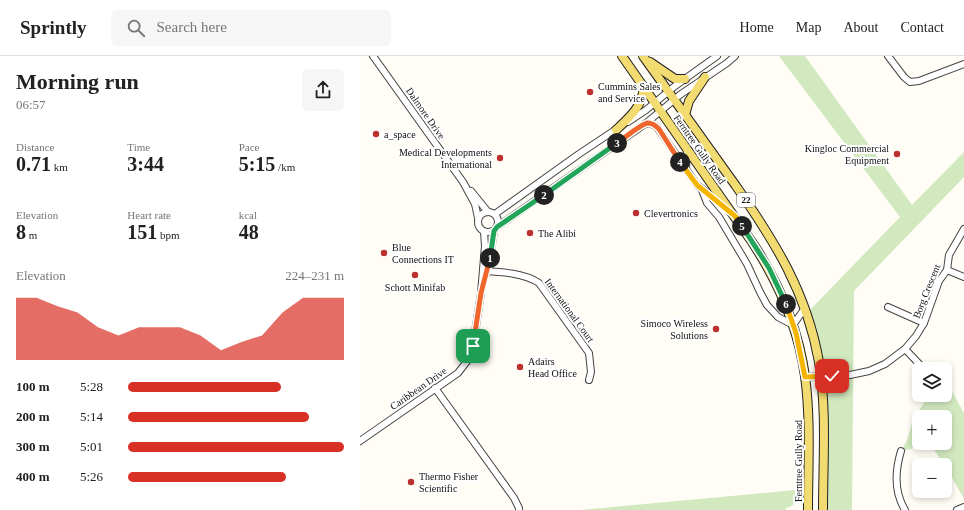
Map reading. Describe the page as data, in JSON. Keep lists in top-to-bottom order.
{
  "streets": {
    "main road": ["Ferntree Gully Road", "22"],
    "street": [
      "Dalmore Drive",
      "Borg Crescent",
      "International Court",
      "Caribbean Drive"
    ]
  },
  "crossings": [
    ["Dalmore Drive", "Caribbean Drive"],
    ["Ferntree Gully Road", "Borg Crescent"],
    ["International Court", "Caribbean Drive"]
  ],
  "places": [
    "Cummins Sales and Service",
    "a_space",
    "Kingloc Commercial Equipment",
    "Medical Developments International",
    "Clevertronics",
    "The Alibi",
    "Blue Connections IT",
    "Schott Minifab",
    "Simoco Wireless Solutions",
    "Adairs Head Office",
    "Thermo Fisher Scientific"
  ],
  "page": {
    "header": "Sprintly",
    "search": "Search here",
    "nav": [
      "Home",
      "Map",
      "About",
      "Contact"
    ],
    "heading": ["Morning run", "06:57"],
    "stats": [
      ["Distance", "0.71 km"],
      ["Time", "3:44"],
      ["Pace", "5:15 /km"],
      ["Elevation", "8 m"],
      ["Heart rate", "151 bpm"],
      ["kcal", "48"]
    ],
    "pins": [
      "3",
      "4",
      "2",
      "5",
      "1",
      "6"
    ],
    "chart": ["Elevation", "224–231 m"],
    "map_buttons": ["+", "−"],
    "list": [
      {
        "name": "100 m",
        "note": "5:28"
      },
      {
        "name": "200 m",
        "note": "5:14"
      },
      {
        "name": "300 m",
        "note": "5:01"
      },
      {
        "name": "400 m",
        "note": "5:26"
      }
    ]
  }
}
